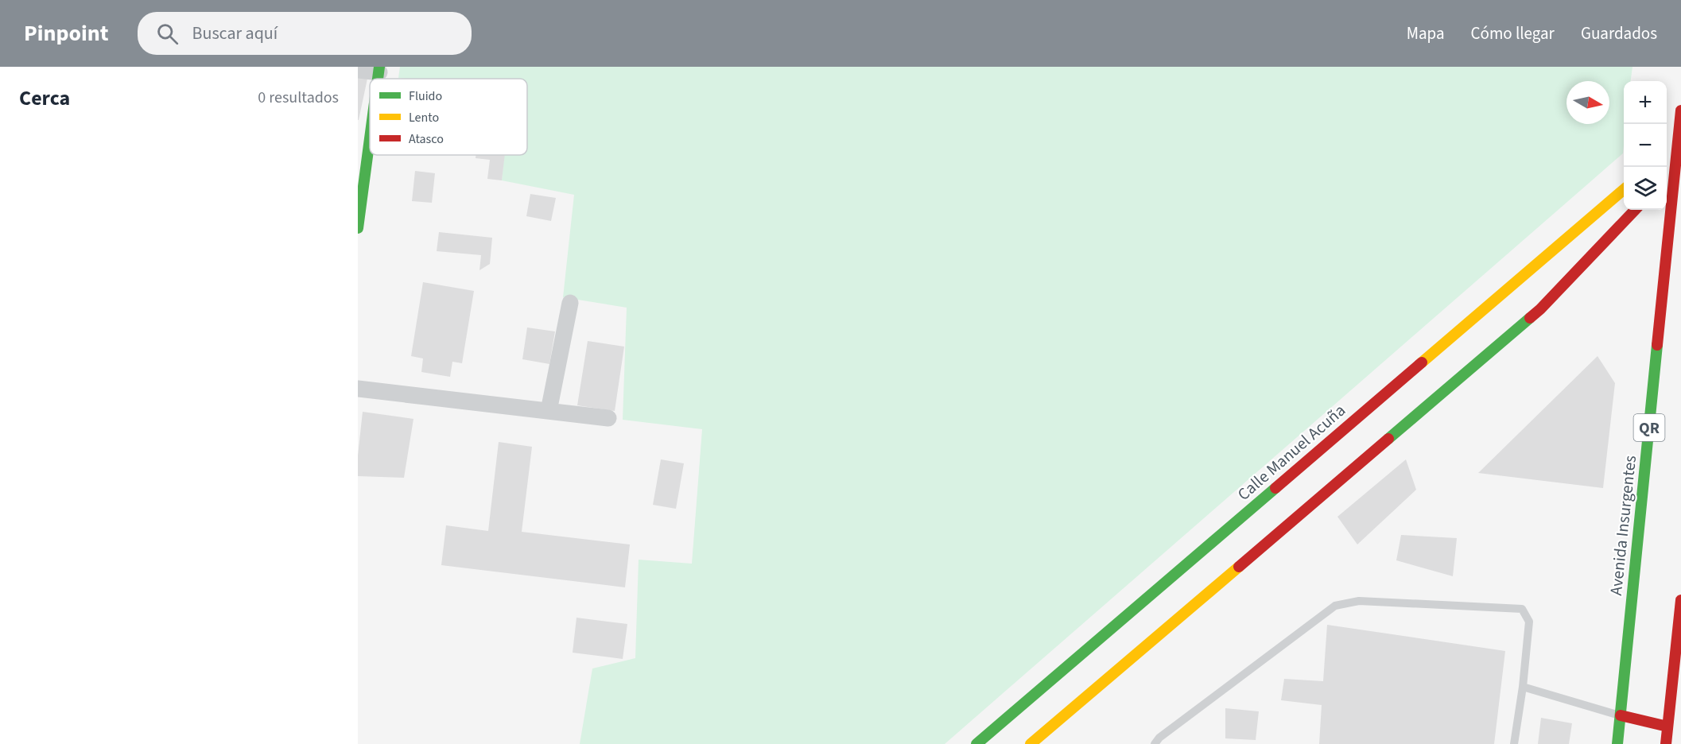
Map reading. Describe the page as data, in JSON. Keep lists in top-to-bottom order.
{
  "streets": {
    "main road": ["QR", "Calle Manuel Acuña", "Avenida Insurgentes"]
  },
  "legend": ["Fluido", "Lento", "Atasco"],
  "north": "right",
  "page": {
    "header": "Pinpoint",
    "search": "Buscar aquí",
    "nav": ["Mapa", "Cómo llegar", "Guardados"],
    "heading": ["Cerca", "0 resultados"],
    "map_buttons": ["+", "−"]
  }
}
